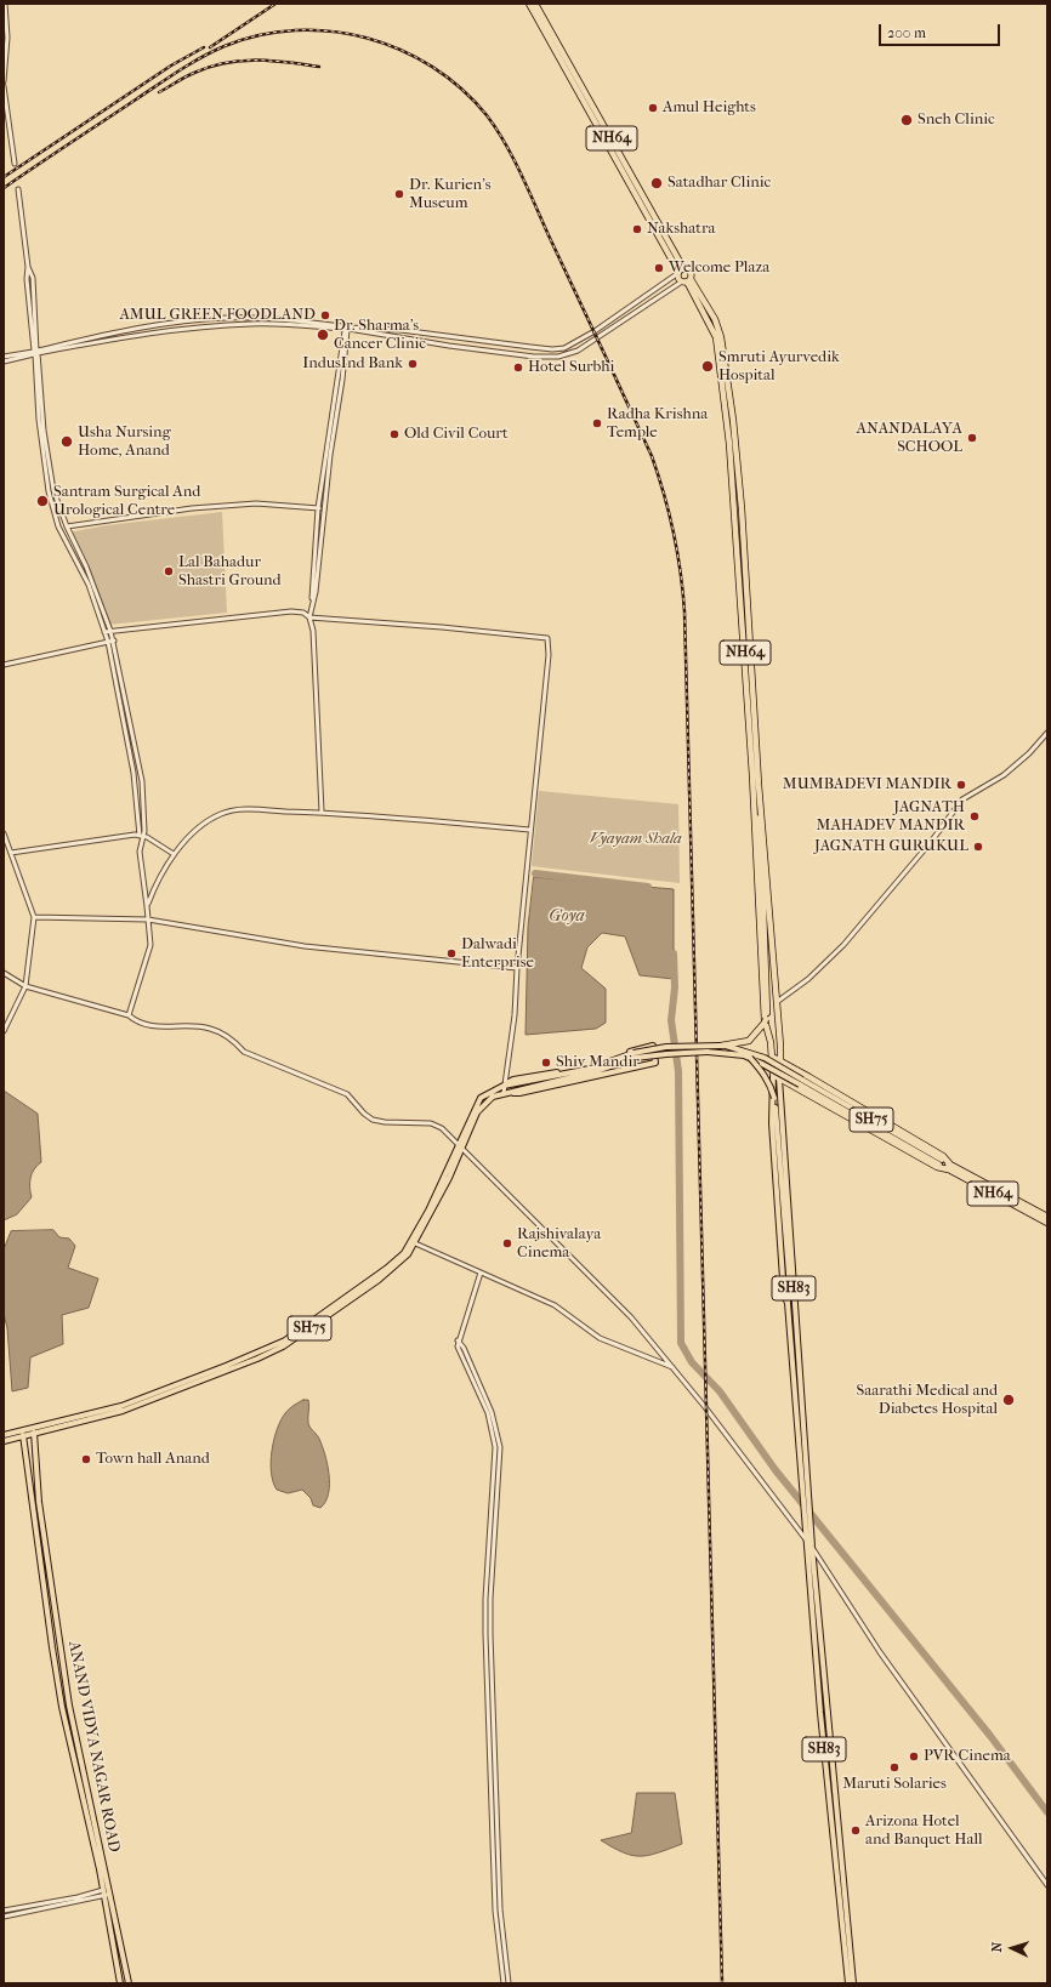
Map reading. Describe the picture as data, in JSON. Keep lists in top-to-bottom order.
{
  "streets": {
    "highway": ["NH64"],
    "main road": ["SH75", "SH83", "ANAND VIDYA NAGAR ROAD"]
  },
  "crossings": [
    ["NH64", "SH75"],
    ["NH64", "SH83"],
    ["SH75", "ANAND VIDYA NAGAR ROAD"]
  ],
  "water": ["Goya"],
  "parks": ["Vyayam Shala"],
  "places": [
    "Amul Heights",
    "Sneh Clinic",
    "Satadhar Clinic",
    "Dr. Kurien's Museum",
    "Nakshatra",
    "Welcome Plaza",
    "AMUL GREEN FOODLAND",
    "Dr. Sharma's Cancer Clinic",
    "IndusInd Bank",
    "Smruti Ayurvedik Hospital",
    "Hotel Surbhi",
    "Radha Krishna Temple",
    "Old Civil Court",
    "ANANDALAYA SCHOOL",
    "Usha Nursing Home, Anand",
    "Santram Surgical And Urological Centre",
    "Lal Bahadur Shastri Ground",
    "MUMBADEVI MANDIR",
    "JAGNATH MAHADEV MANDIR",
    "JAGNATH GURUKUL",
    "Dalwadi Enterprise",
    "Shiv Mandir",
    "Rajshivalaya Cinema",
    "Saarathi Medical and Diabetes Hospital",
    "Town hall Anand",
    "PVR Cinema",
    "Maruti Solaries",
    "Arizona Hotel and Banquet Hall"
  ],
  "scale_bar": "200 m",
  "north": "left"
}
